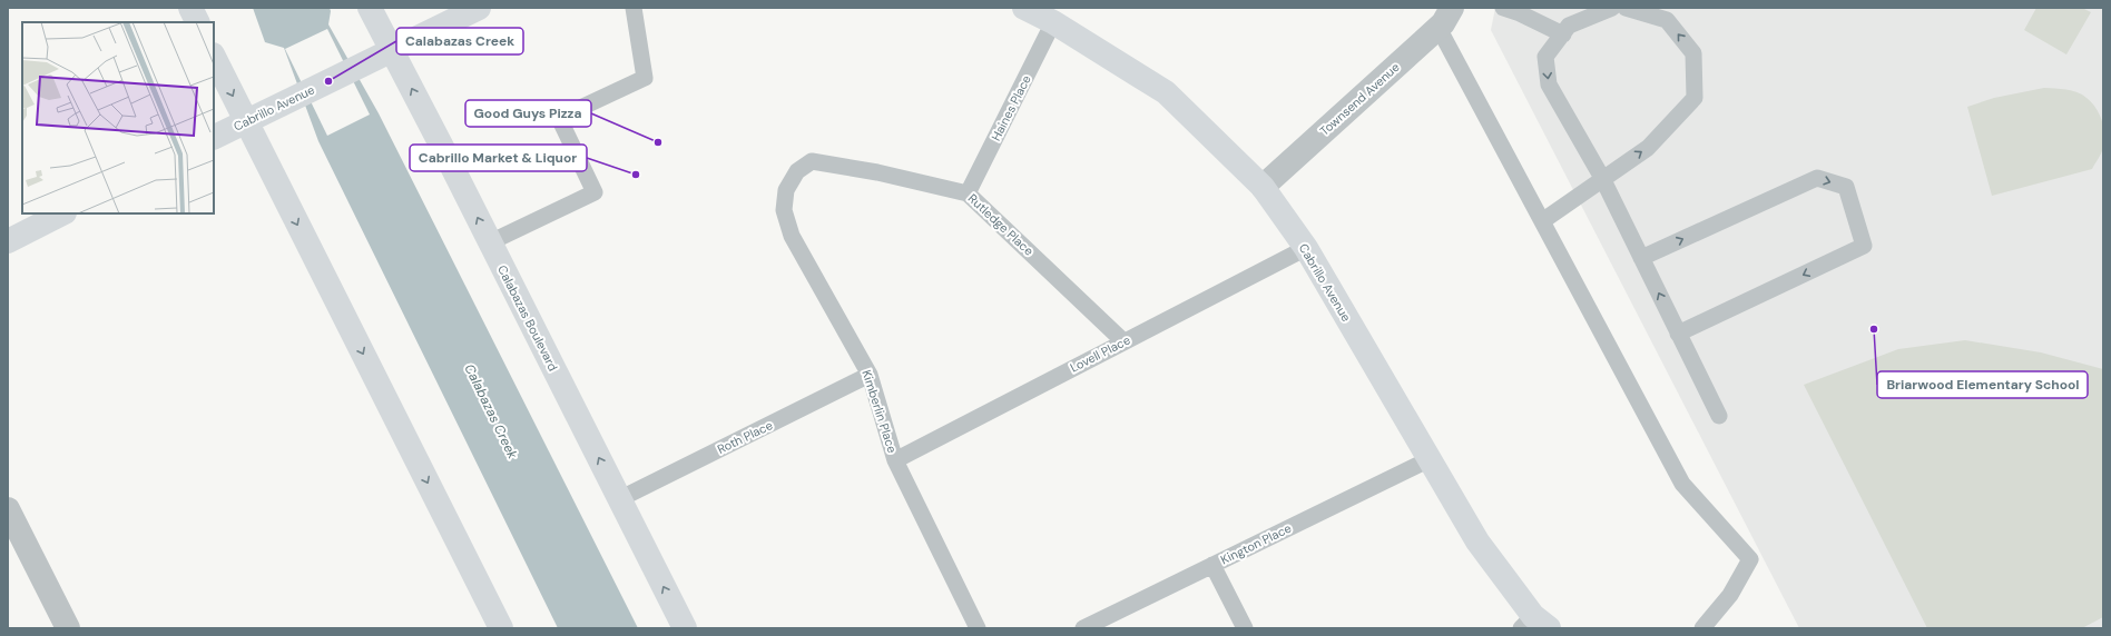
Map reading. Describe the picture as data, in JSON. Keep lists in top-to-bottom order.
{
  "streets": {
    "street": ["Townsend Avenue", "Cabrillo Avenue", "Calabazas Boulevard"],
    "lane": [
      "Haines Place",
      "Rutledge Place",
      "Lovell Place",
      "Kimberlin Place",
      "Roth Place",
      "Kington Place"
    ]
  },
  "crossings": [
    ["Townsend Avenue", "Cabrillo Avenue"],
    ["Cabrillo Avenue", "Haines Place"],
    ["Cabrillo Avenue", "Calabazas Boulevard"],
    ["Cabrillo Avenue", "Lovell Place"],
    ["Cabrillo Avenue", "Kington Place"],
    ["Haines Place", "Rutledge Place"],
    ["Rutledge Place", "Lovell Place"],
    ["Rutledge Place", "Kimberlin Place"],
    ["Calabazas Boulevard", "Roth Place"],
    ["Lovell Place", "Kimberlin Place"],
    ["Kimberlin Place", "Roth Place"]
  ],
  "water": ["Calabazas Creek"],
  "places": [
    "Calabazas Creek",
    "Good Guys Pizza",
    "Cabrillo Market & Liquor",
    "Briarwood Elementary School"
  ]
}
